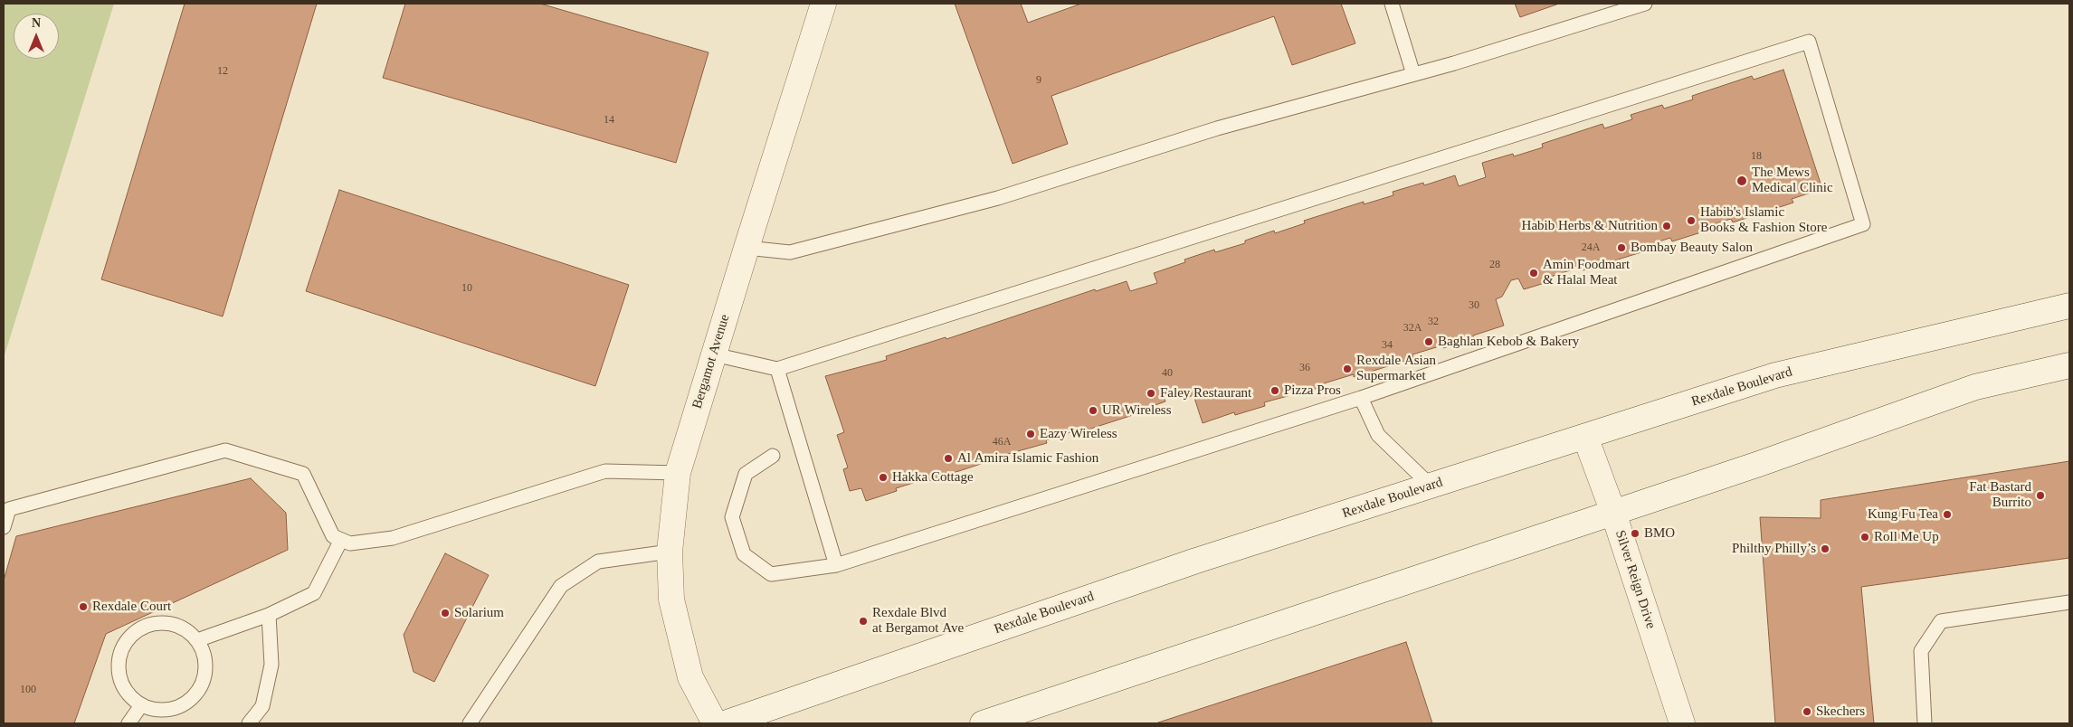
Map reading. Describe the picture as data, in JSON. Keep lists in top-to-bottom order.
{
  "streets": {
    "main road": ["Bergamot Avenue", "Rexdale Boulevard", "Silver Reign Drive"]
  },
  "crossings": [
    ["Rexdale Boulevard", "Silver Reign Drive"]
  ],
  "places": [
    "The Mews Medical Clinic",
    "Habib's Islamic Books & Fashion Store",
    "Habib Herbs & Nutrition",
    "Bombay Beauty Salon",
    "Amin Foodmart & Halal Meat",
    "Baghlan Kebob & Bakery",
    "Rexdale Asian Supermarket",
    "Pizza Pros",
    "Faley Restaurant",
    "UR Wireless",
    "Eazy Wireless",
    "Al Amira Islamic Fashion",
    "Hakka Cottage",
    "Fat Bastard Burrito",
    "Kung Fu Tea",
    "BMO",
    "Roll Me Up",
    "Philthy Philly’s",
    "Rexdale Court",
    "Solarium",
    "Rexdale Blvd at Bergamot Ave",
    "Skechers"
  ],
  "house_numbers": [
    "12",
    "9",
    "14",
    "18",
    "24A",
    "28",
    "10",
    "30",
    "32",
    "32A",
    "34",
    "36",
    "40",
    "46A",
    "100"
  ],
  "north": "top"
}
